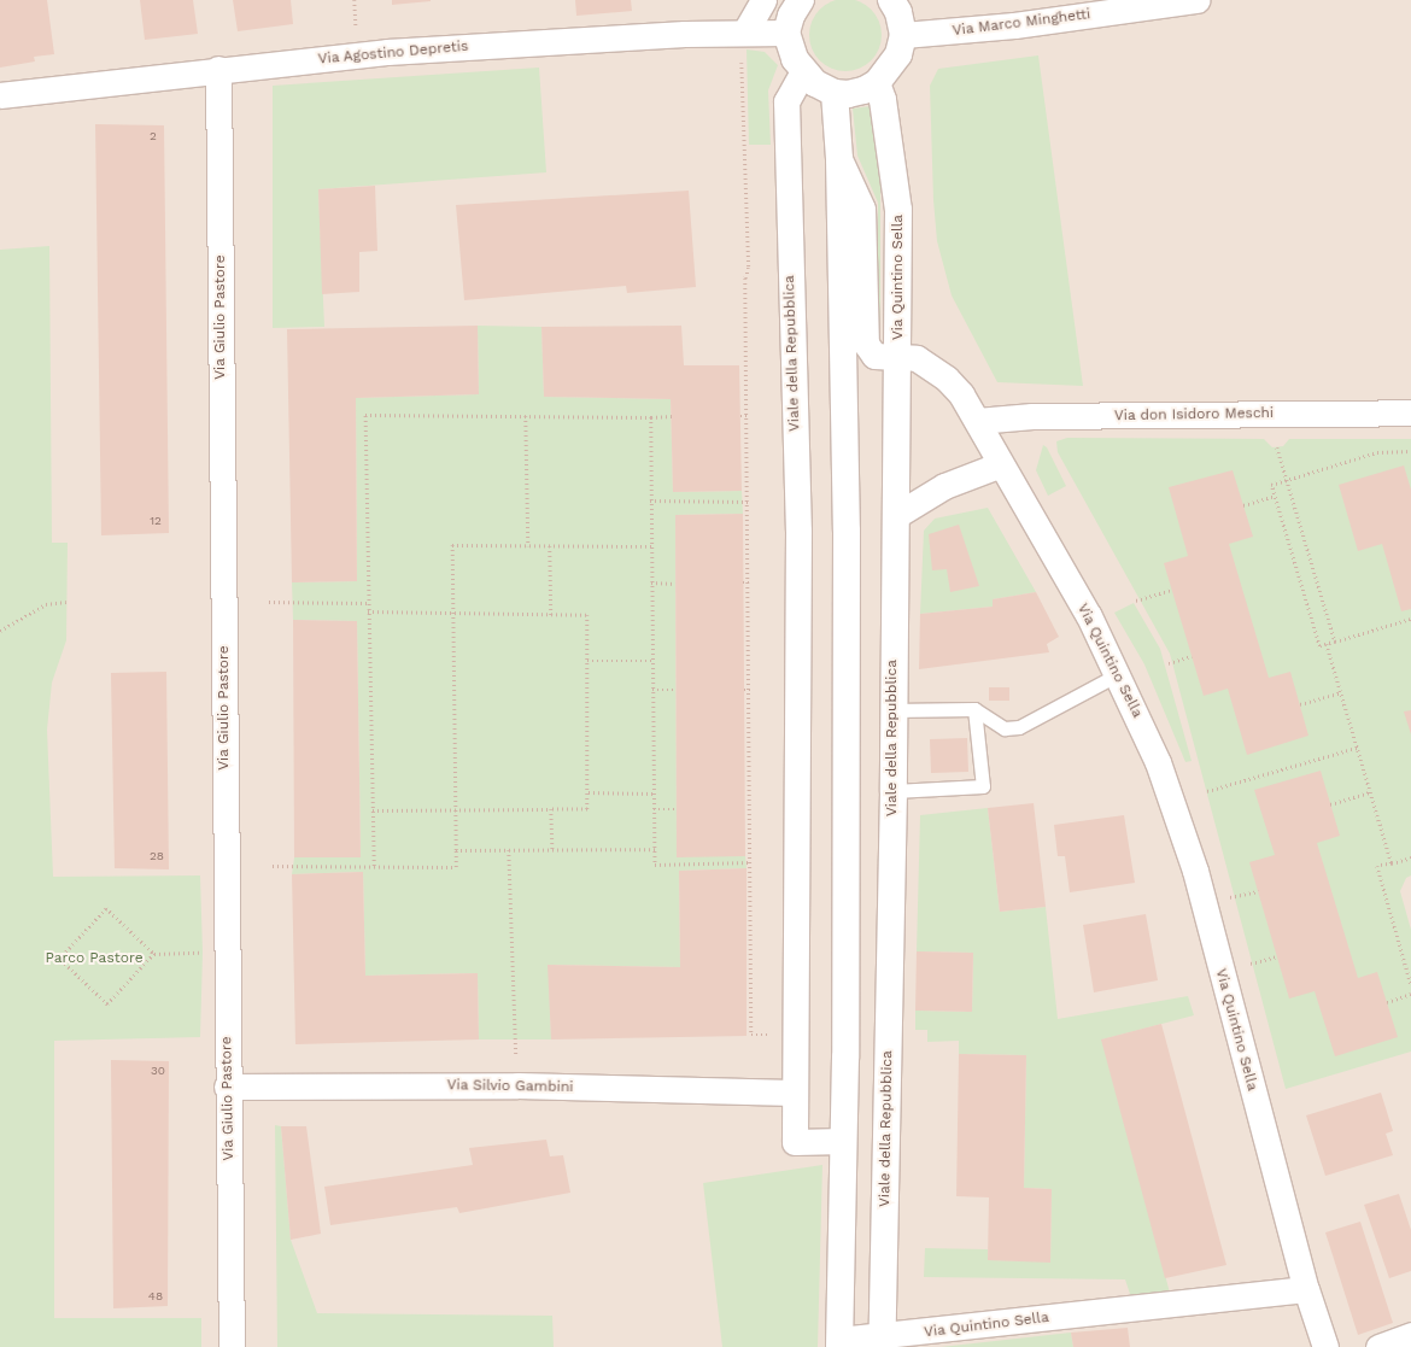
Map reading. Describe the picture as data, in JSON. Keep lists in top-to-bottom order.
{
  "streets": {
    "street": [
      "Via Marco Minghetti",
      "Via Agostino Depretis",
      "Via Quintino Sella",
      "Via Giulio Pastore",
      "Viale della Repubblica",
      "Via don Isidoro Meschi",
      "Via Silvio Gambini"
    ]
  },
  "crossings": [
    ["Via Agostino Depretis", "Via Giulio Pastore"],
    ["Via Quintino Sella", "Viale della Repubblica"],
    ["Via Quintino Sella", "Via don Isidoro Meschi"],
    ["Via Giulio Pastore", "Via Silvio Gambini"],
    ["Viale della Repubblica", "Via Silvio Gambini"]
  ],
  "parks": ["Parco Pastore"],
  "house_numbers": [
    "2",
    "12",
    "28",
    "30",
    "48"
  ]
}
